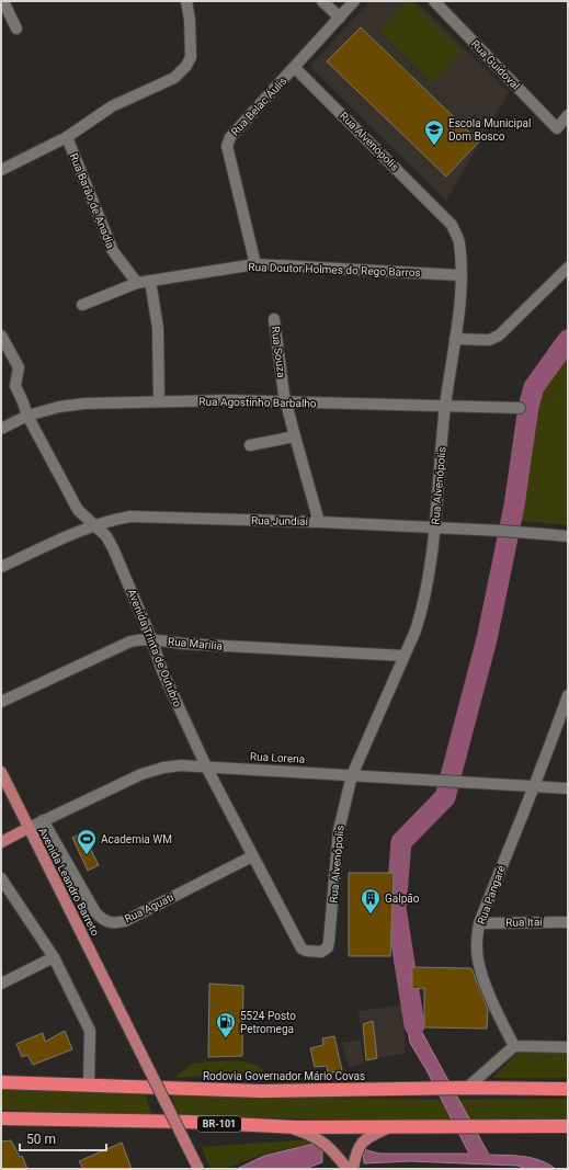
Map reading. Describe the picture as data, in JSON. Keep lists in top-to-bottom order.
{
  "streets": {
    "highway": ["Rodovia Governador Mário Covas", "BR-101"],
    "main road": ["Rua Lorena", "Avenida Leandro Barreto"],
    "street": [
      "Rua Guidoval",
      "Rua Belac Áulis",
      "Rua Alvenópolis",
      "Rua Barão de Anadia",
      "Rua Doutor Holmes do Rego Barros",
      "Rua Souza",
      "Rua Agostinho Barbalho",
      "Rua Jundiaí",
      "Rua Marília",
      "Avenida Trinta de Outubro",
      "Rua Pangaré",
      "Rua Aguati",
      "Rua Itaí"
    ]
  },
  "crossings": [
    ["Rua Belac Áulis", "Rua Alvenópolis"],
    ["Rua Belac Áulis", "Rua Doutor Holmes do Rego Barros"],
    ["Rua Alvenópolis", "Rua Doutor Holmes do Rego Barros"],
    ["Rua Alvenópolis", "Rua Agostinho Barbalho"],
    ["Rua Alvenópolis", "Rua Jundiaí"],
    ["Rua Alvenópolis", "Rua Marília"],
    ["Rua Alvenópolis", "Avenida Trinta de Outubro"],
    ["Rua Alvenópolis", "Rua Lorena"],
    ["Rua Barão de Anadia", "Rua Doutor Holmes do Rego Barros"],
    ["Rua Souza", "Rua Agostinho Barbalho"],
    ["Rua Souza", "Rua Jundiaí"],
    ["Rua Agostinho Barbalho", "Avenida Trinta de Outubro"],
    ["Rua Jundiaí", "Avenida Trinta de Outubro"],
    ["Rua Marília", "Avenida Trinta de Outubro"],
    ["Avenida Trinta de Outubro", "Rua Lorena"],
    ["Avenida Trinta de Outubro", "Rua Aguati"],
    ["Rua Lorena", "Avenida Leandro Barreto"],
    ["Rua Lorena", "Rua Pangaré"],
    ["Rua Lorena", "Rua Aguati"],
    ["Rua Pangaré", "Rua Itaí"]
  ],
  "places": {
    "school or university": ["Escola Municipal Dom Bosco"],
    "sports": ["Academia WM"],
    "building": ["Galpão"],
    "fuel station": ["5524 Posto Petromega"]
  },
  "scale_bar": "50 m"
}
